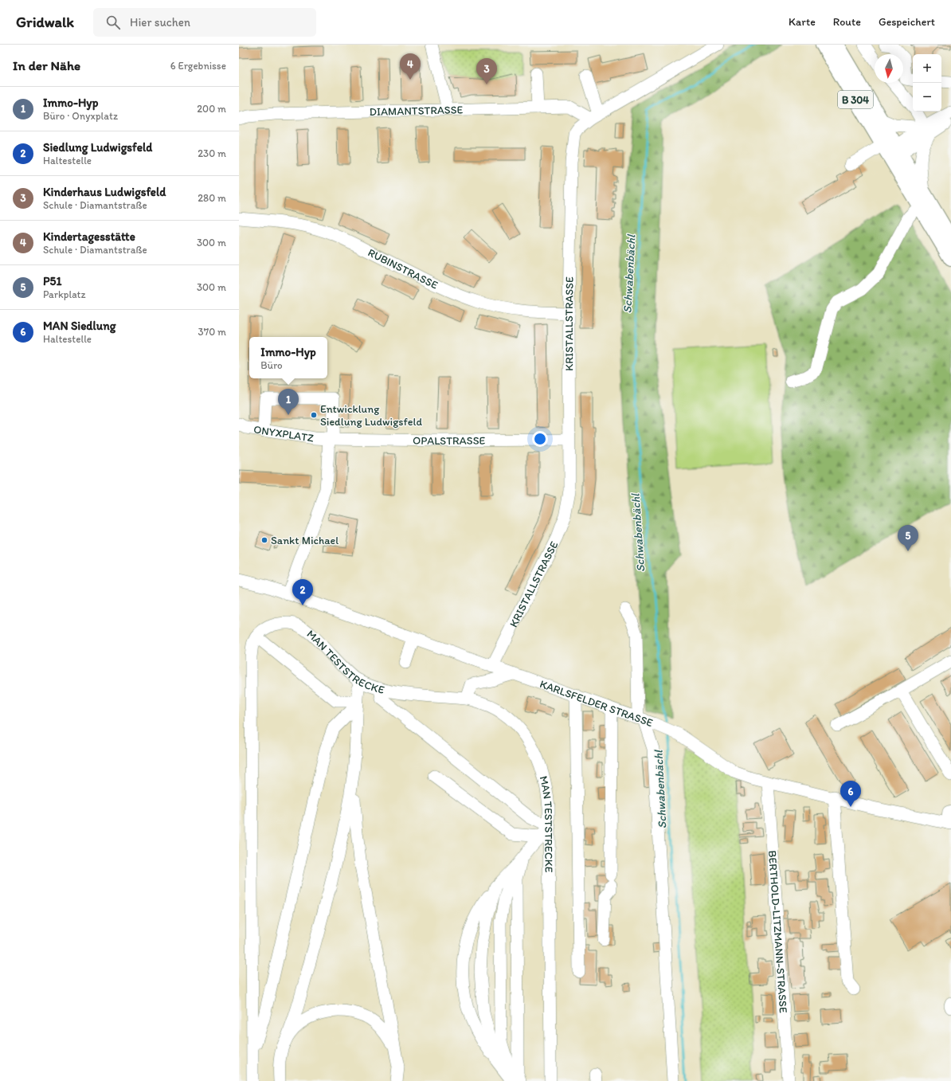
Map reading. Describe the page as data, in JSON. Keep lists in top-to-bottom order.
{
  "streets": {
    "main road": ["B 304"],
    "street": [
      "DIAMANTSTRASSE",
      "RUBINSTRASSE",
      "KRISTALLSTRASSE",
      "ONYXPLATZ",
      "OPALSTRASSE",
      "MAN TESTSTRECKE",
      "KARLSFELDER STRASSE",
      "BERTHOLD-LITZMANN-STRASSE"
    ]
  },
  "crossings": [
    ["DIAMANTSTRASSE", "KRISTALLSTRASSE"],
    ["RUBINSTRASSE", "KRISTALLSTRASSE"],
    ["KRISTALLSTRASSE", "OPALSTRASSE"],
    ["KRISTALLSTRASSE", "KARLSFELDER STRASSE"],
    ["ONYXPLATZ", "OPALSTRASSE"],
    ["KARLSFELDER STRASSE", "BERTHOLD-LITZMANN-STRASSE"]
  ],
  "water": ["Schwabenbächl"],
  "places": ["Entwicklung Siedlung Ludwigsfeld", "Sankt Michael"],
  "north": "bottom",
  "page": {
    "header": "Gridwalk",
    "search": "Hier suchen",
    "nav": ["Karte", "Route", "Gespeichert"],
    "heading": ["In der Nähe", "6 Ergebnisse"],
    "pins": [
      "4",
      "3",
      "1",
      "5",
      "2",
      "6"
    ],
    "map_buttons": ["+", "−"],
    "list": [
      {
        "mark": "1",
        "name": "Immo-Hyp",
        "note": "Büro · Onyxplatz",
        "value": "200 m"
      },
      {
        "mark": "2",
        "name": "Siedlung Ludwigsfeld",
        "note": "Haltestelle",
        "value": "230 m"
      },
      {
        "mark": "3",
        "name": "Kinderhaus Ludwigsfeld",
        "note": "Schule · Diamantstraße",
        "value": "280 m"
      },
      {
        "mark": "4",
        "name": "Kindertagesstätte",
        "note": "Schule · Diamantstraße",
        "value": "300 m"
      },
      {
        "mark": "5",
        "name": "P51",
        "note": "Parkplatz",
        "value": "300 m"
      },
      {
        "mark": "6",
        "name": "MAN Siedlung",
        "note": "Haltestelle",
        "value": "370 m"
      }
    ],
    "popup": ["Immo-Hyp", "Büro"]
  }
}
